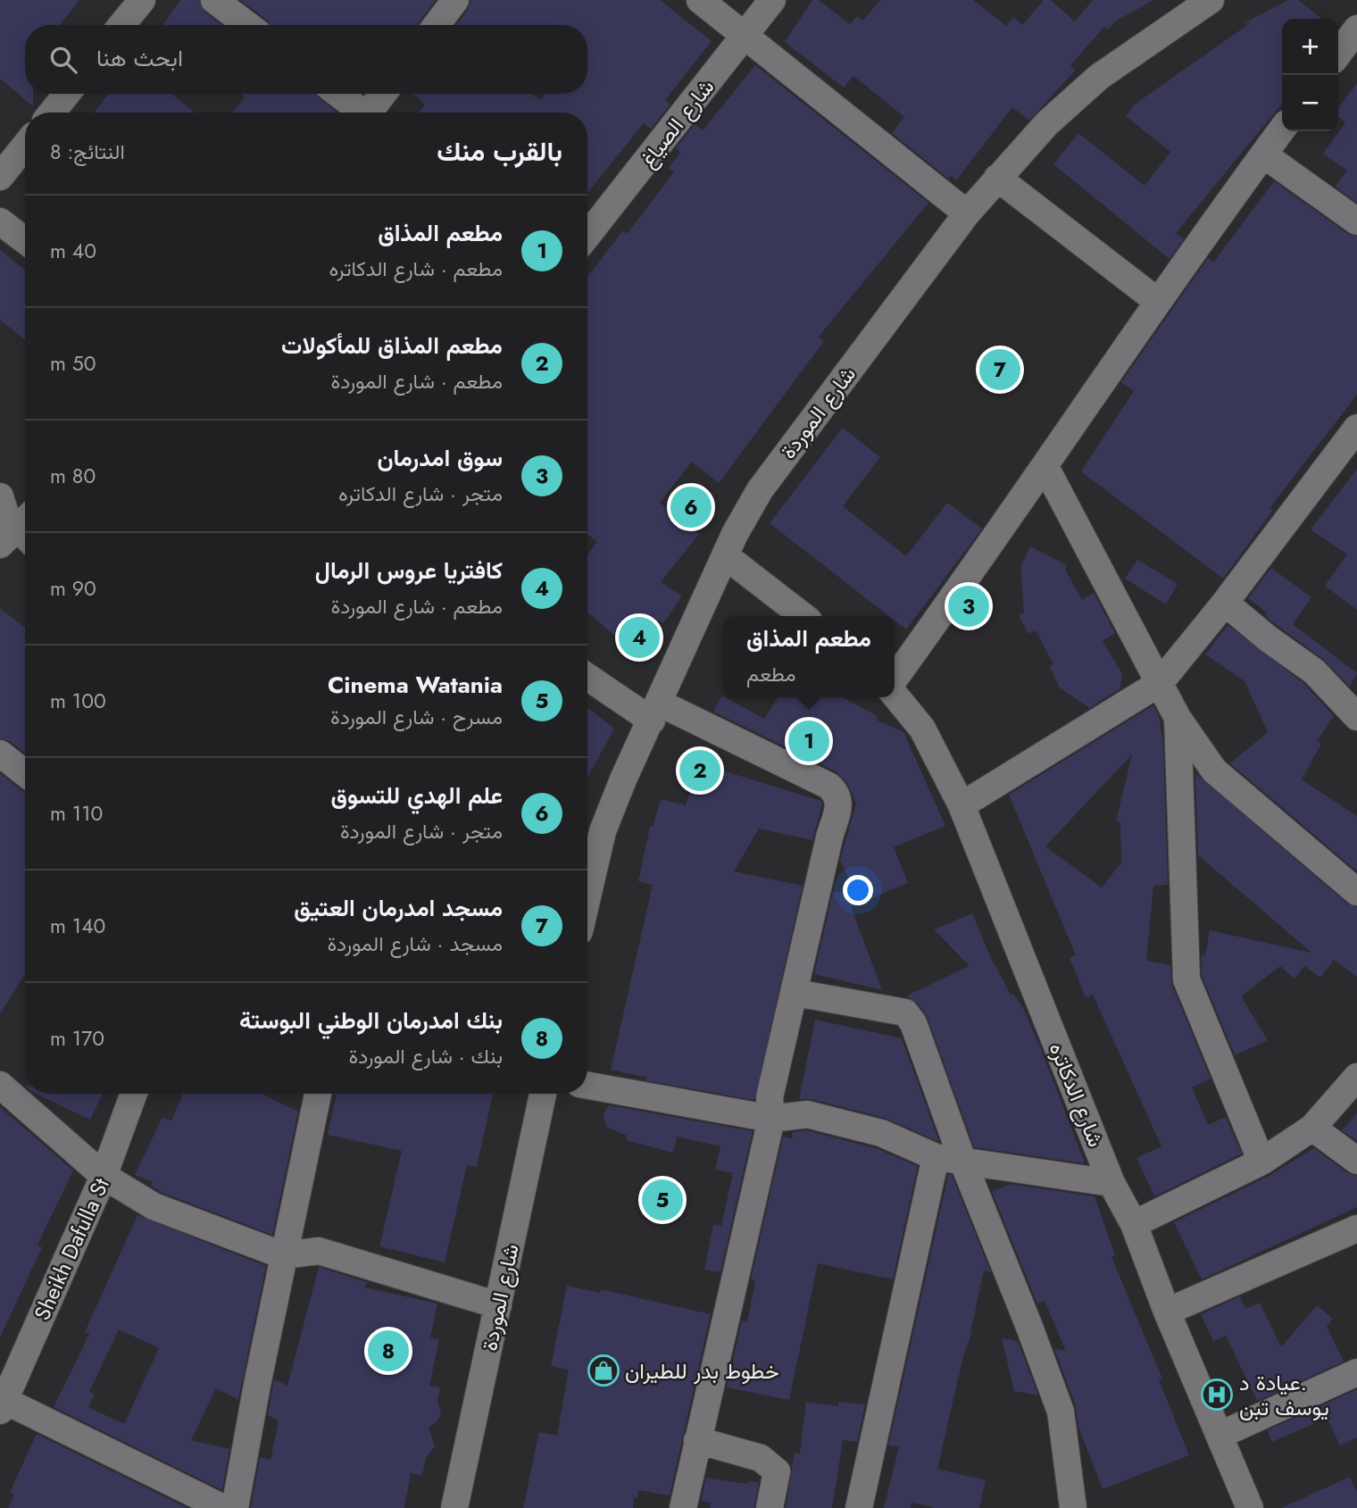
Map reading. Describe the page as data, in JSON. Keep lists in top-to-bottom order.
{
  "streets": {
    "street": [
      "شارع الصياغ",
      "شارع الموردة",
      "شارع الدكاتره",
      "Sheikh Dafulla St"
    ]
  },
  "places": {
    "shop": ["خطوط بدر للطيران"],
    "hospital": ["عيادة د. يوسف تبن"]
  },
  "page": {
    "map_buttons": ["+", "−"],
    "search": "ابحث هنا",
    "heading": ["بالقرب منك", "النتائج: 8"],
    "list": [
      {
        "mark": "1",
        "name": "مطعم المذاق",
        "note": "مطعم · شارع الدكاتره",
        "value": "40 m"
      },
      {
        "mark": "2",
        "name": "مطعم المذاق للمأكولات",
        "note": "مطعم · شارع الموردة",
        "value": "50 m"
      },
      {
        "mark": "3",
        "name": "سوق امدرمان",
        "note": "متجر · شارع الدكاتره",
        "value": "80 m"
      },
      {
        "mark": "4",
        "name": "كافتريا عروس الرمال",
        "note": "مطعم · شارع الموردة",
        "value": "90 m"
      },
      {
        "mark": "5",
        "name": "Cinema Watania",
        "note": "مسرح · شارع الموردة",
        "value": "100 m"
      },
      {
        "mark": "6",
        "name": "علم الهدي للتسوق",
        "note": "متجر · شارع الموردة",
        "value": "110 m"
      },
      {
        "mark": "7",
        "name": "مسجد امدرمان العتيق",
        "note": "مسجد · شارع الموردة",
        "value": "140 m"
      },
      {
        "mark": "8",
        "name": "بنك امدرمان الوطني البوستة",
        "note": "بنك · شارع الموردة",
        "value": "170 m"
      }
    ],
    "pins": [
      "7",
      "6",
      "3",
      "4",
      "1",
      "2",
      "5",
      "8"
    ],
    "popup": ["مطعم المذاق", "مطعم"]
  }
}
